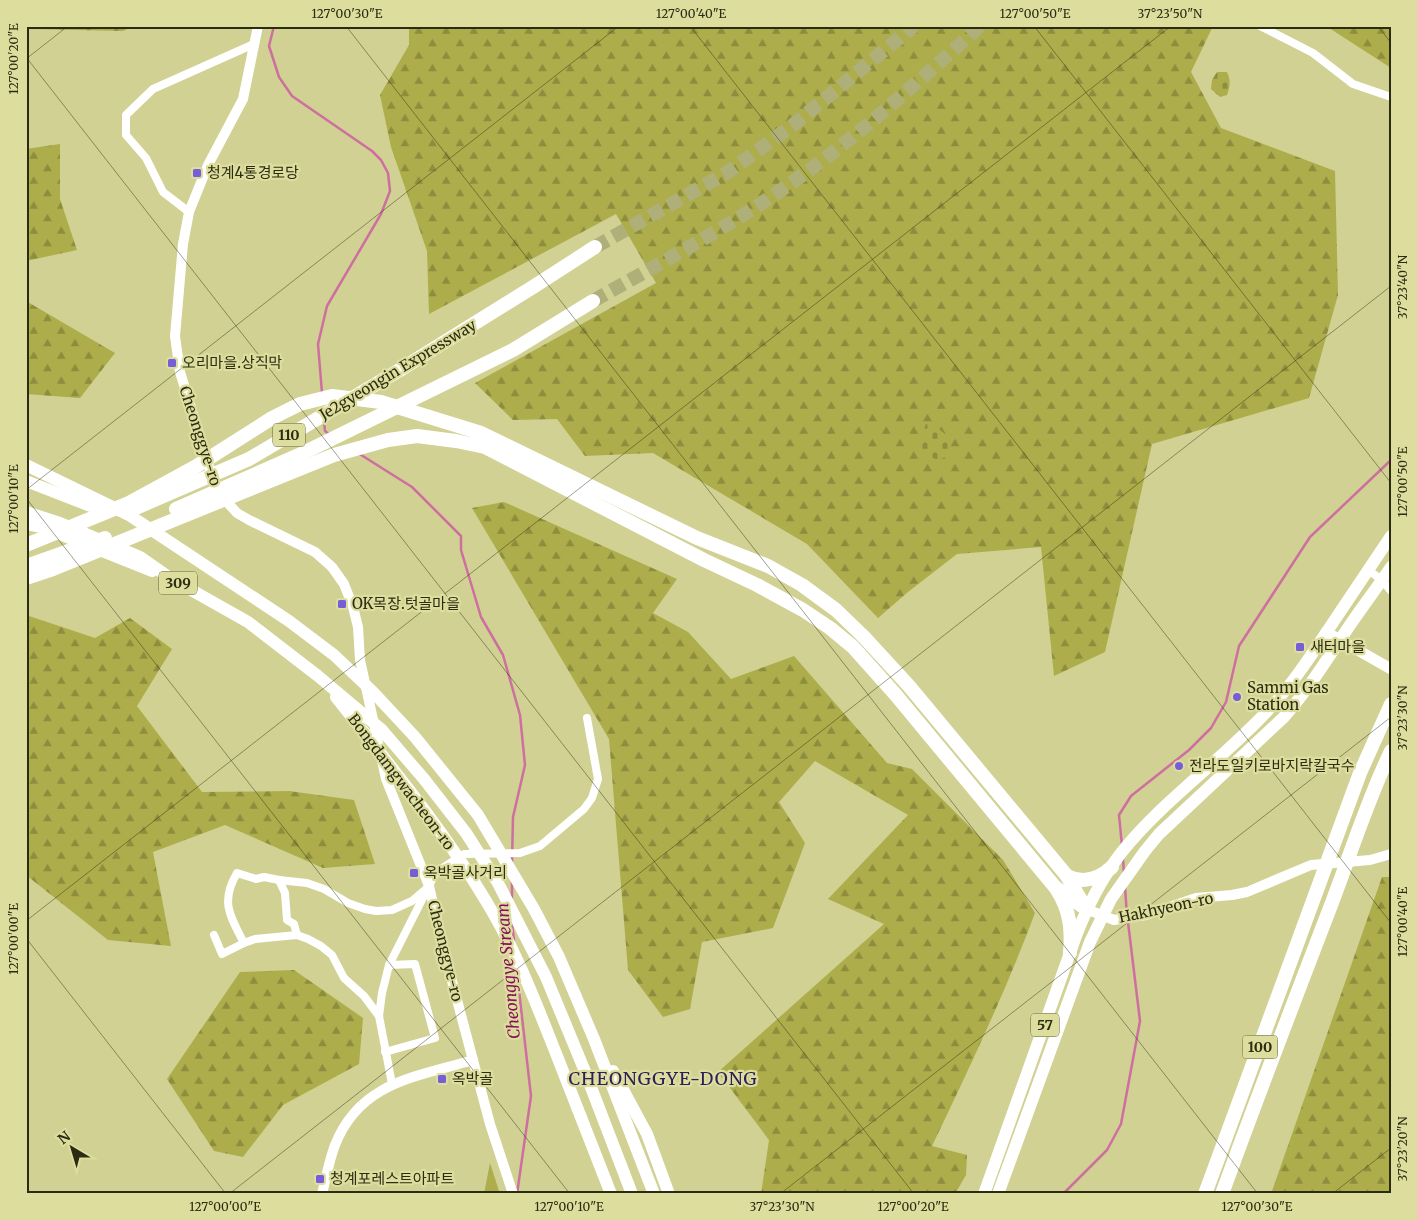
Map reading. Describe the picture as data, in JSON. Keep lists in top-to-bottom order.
{
  "streets": {
    "highway": ["Je2gyeongin Expressway", "110", "100"],
    "main road": ["309", "Bongdamgwacheon-ro", "57"],
    "street": ["Cheonggye-ro", "Hakhyeon-ro"]
  },
  "crossings": [
    ["Hakhyeon-ro", "57"]
  ],
  "districts": ["CHEONGGYE-DONG"],
  "water": ["Cheonggye Stream"],
  "places": {
    "transit": [
      "청계4통경로당",
      "오리마을.상직막",
      "OK목장.텃골마을",
      "새터마을",
      "옥박골사거리",
      "옥박골",
      "청계포레스트아파트"
    ],
    "other": ["Sammi Gas Station", "전라도일키로바지락칼국수"]
  },
  "north": "top left",
  "coordinates": [
    "127°00'30\"E",
    "127°00'40\"E",
    "127°00'50\"E",
    "37°23'50\"N",
    "127°00'20\"E",
    "37°23'40\"N",
    "127°00'10\"E",
    "37°23'30\"N",
    "127°00'00\"E",
    "37°23'20\"N"
  ]
}
